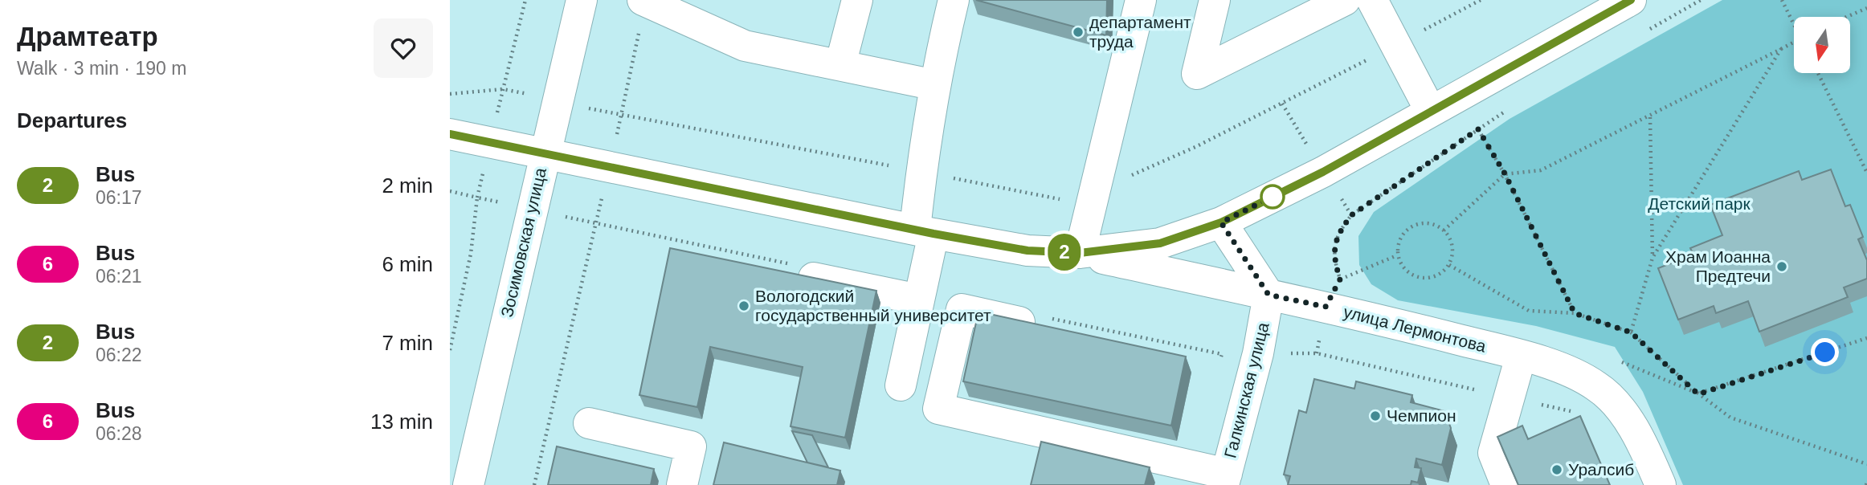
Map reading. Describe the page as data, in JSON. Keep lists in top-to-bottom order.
{
  "streets": {
    "street": ["Зосимовская улица", "улица Лермонтова", "Галкинская улица"]
  },
  "crossings": [
    ["улица Лермонтова", "Галкинская улица"]
  ],
  "parks": ["Детский парк"],
  "places": [
    "департамент труда",
    "Храм Иоанна Предтечи",
    "Вологодский государственный университет",
    "Чемпион",
    "Уралсиб"
  ],
  "lines": ["bus line 2"],
  "north": "bottom",
  "page": {
    "heading": [
      ["Драмтеатр", "Walk · 3 min · 190 m"],
      "Departures"
    ],
    "on_map": "2",
    "list": [
      {
        "mark": "2",
        "name": "Bus",
        "note": "06:17",
        "value": "2 min"
      },
      {
        "mark": "6",
        "name": "Bus",
        "note": "06:21",
        "value": "6 min"
      },
      {
        "mark": "2",
        "name": "Bus",
        "note": "06:22",
        "value": "7 min"
      },
      {
        "mark": "6",
        "name": "Bus",
        "note": "06:28",
        "value": "13 min"
      }
    ]
  }
}
